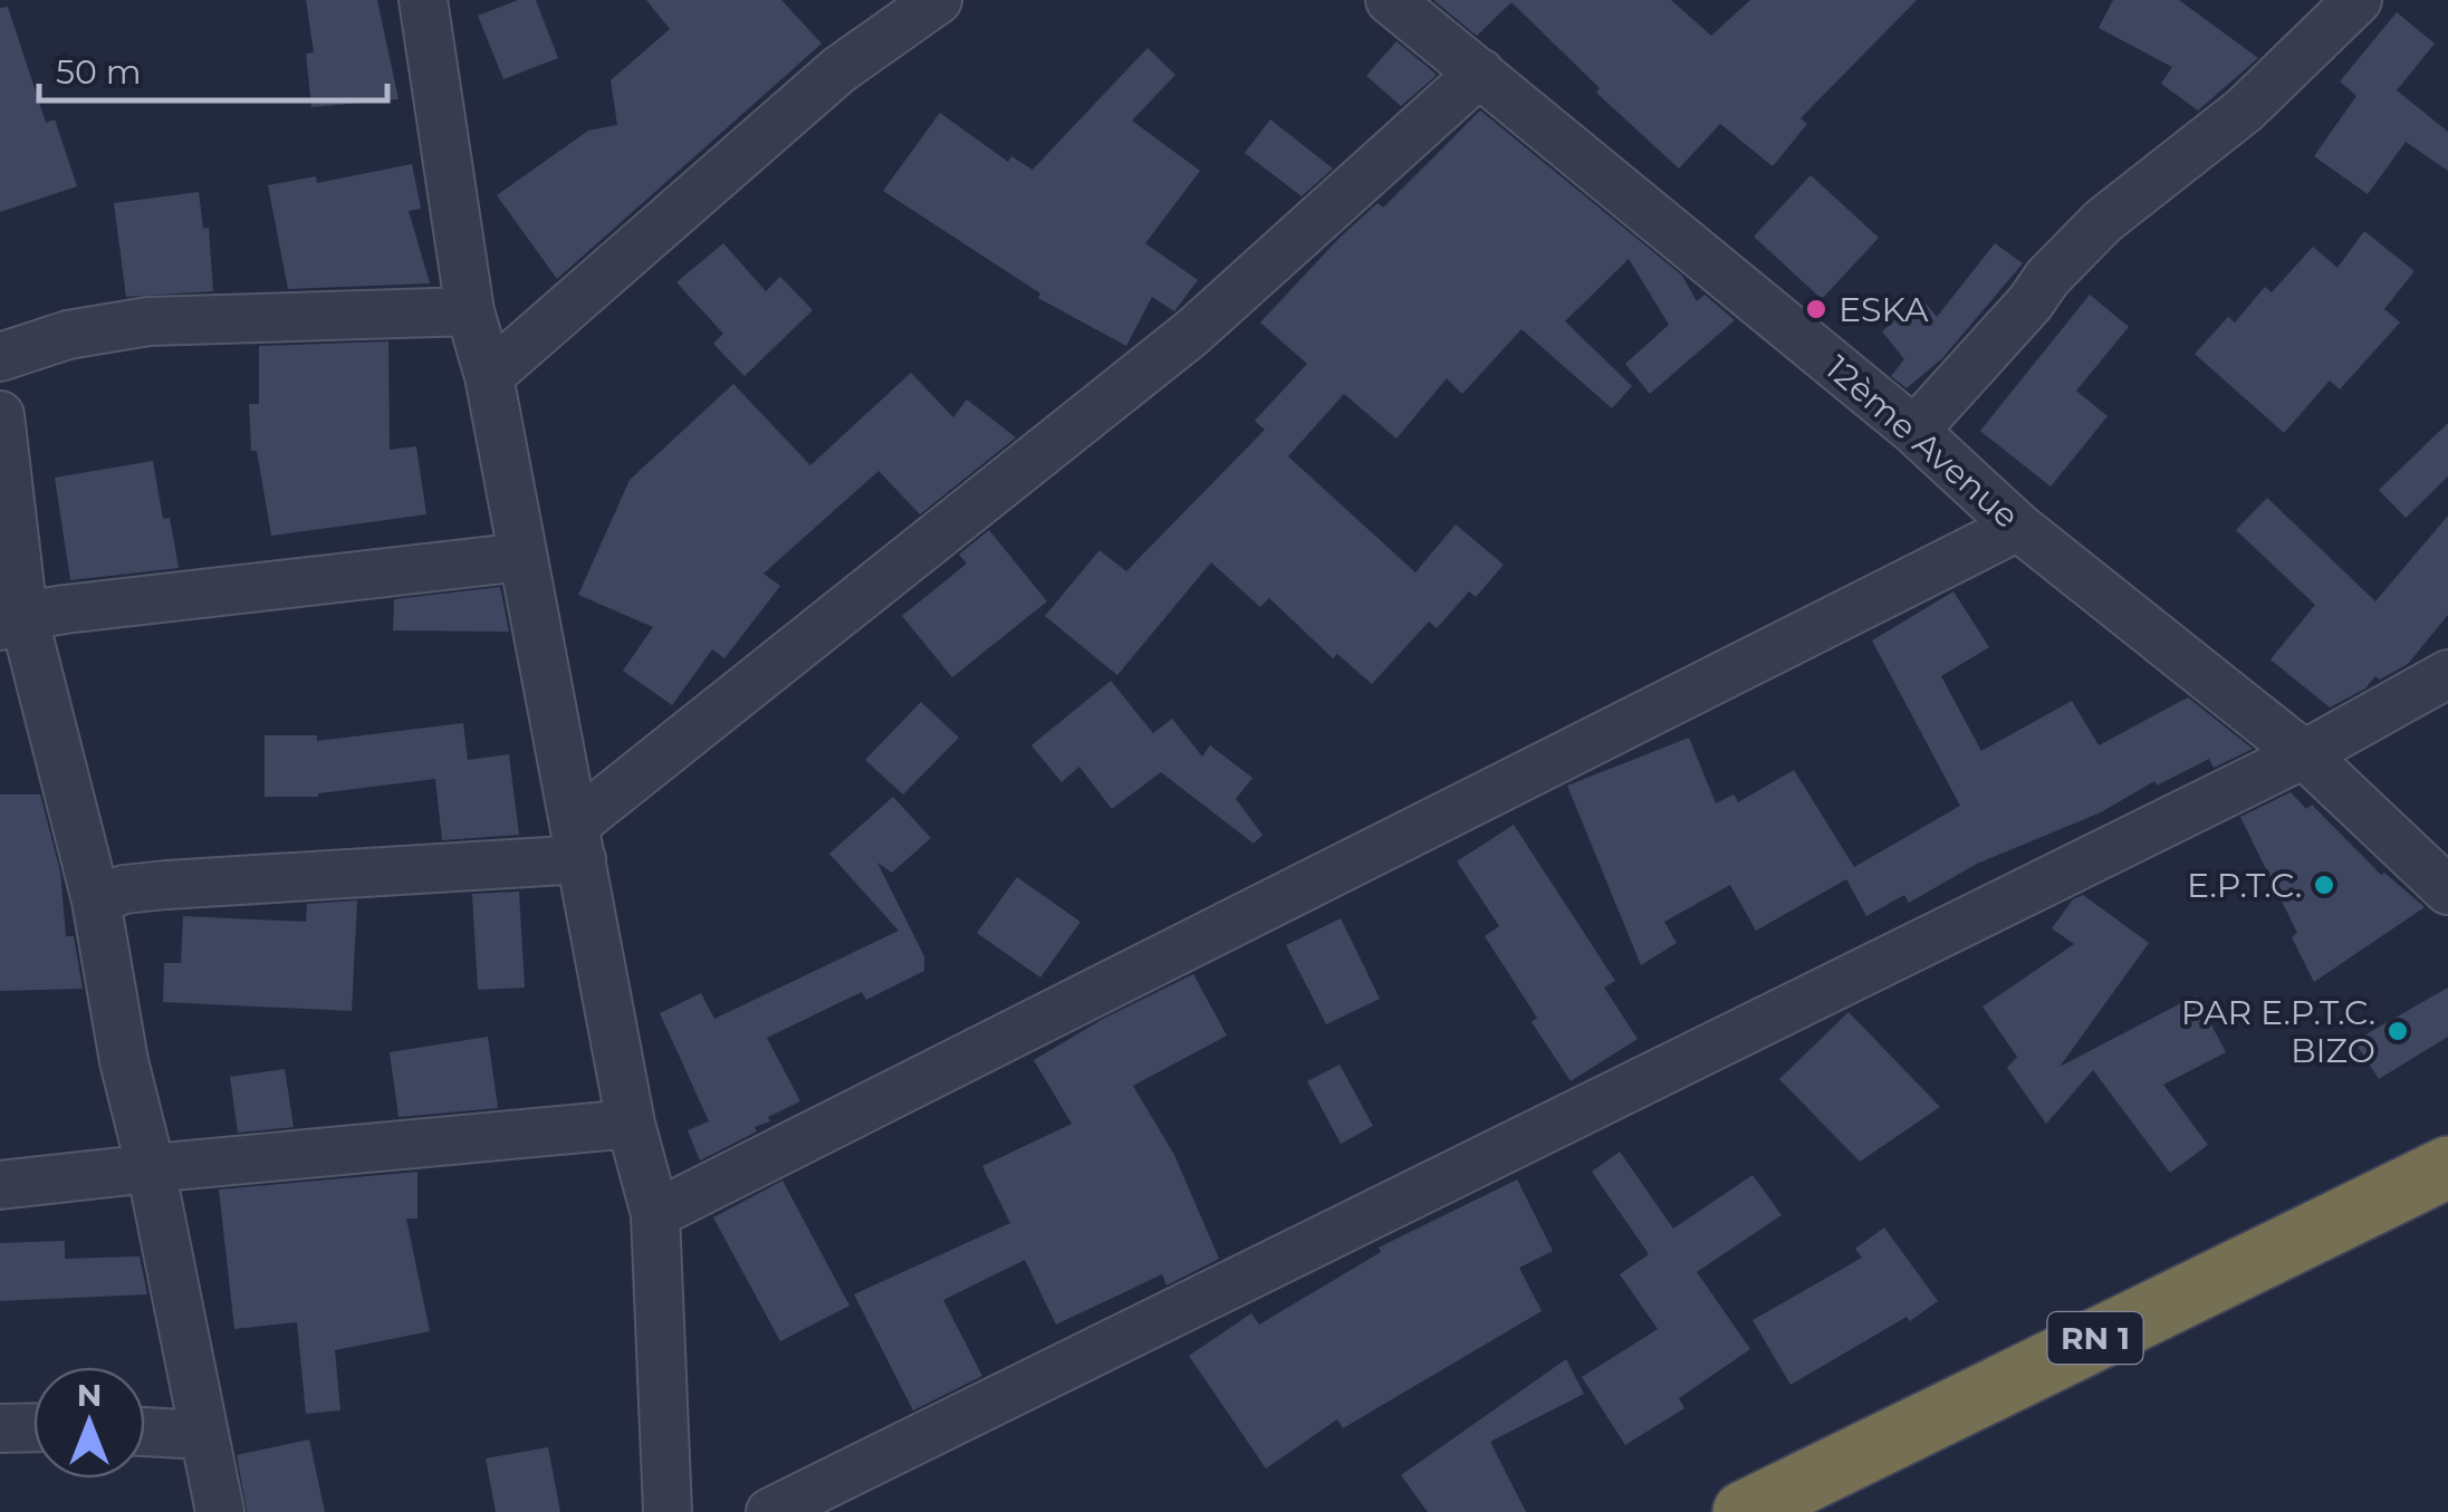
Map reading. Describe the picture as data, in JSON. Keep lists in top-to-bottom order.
{
  "streets": {
    "highway": ["RN 1"],
    "street": ["12ème Avenue"]
  },
  "places": ["ESKA", "E.P.T.C.", "PAR E.P.T.C. BIZO"],
  "scale_bar": "50 m",
  "north": "top"
}
